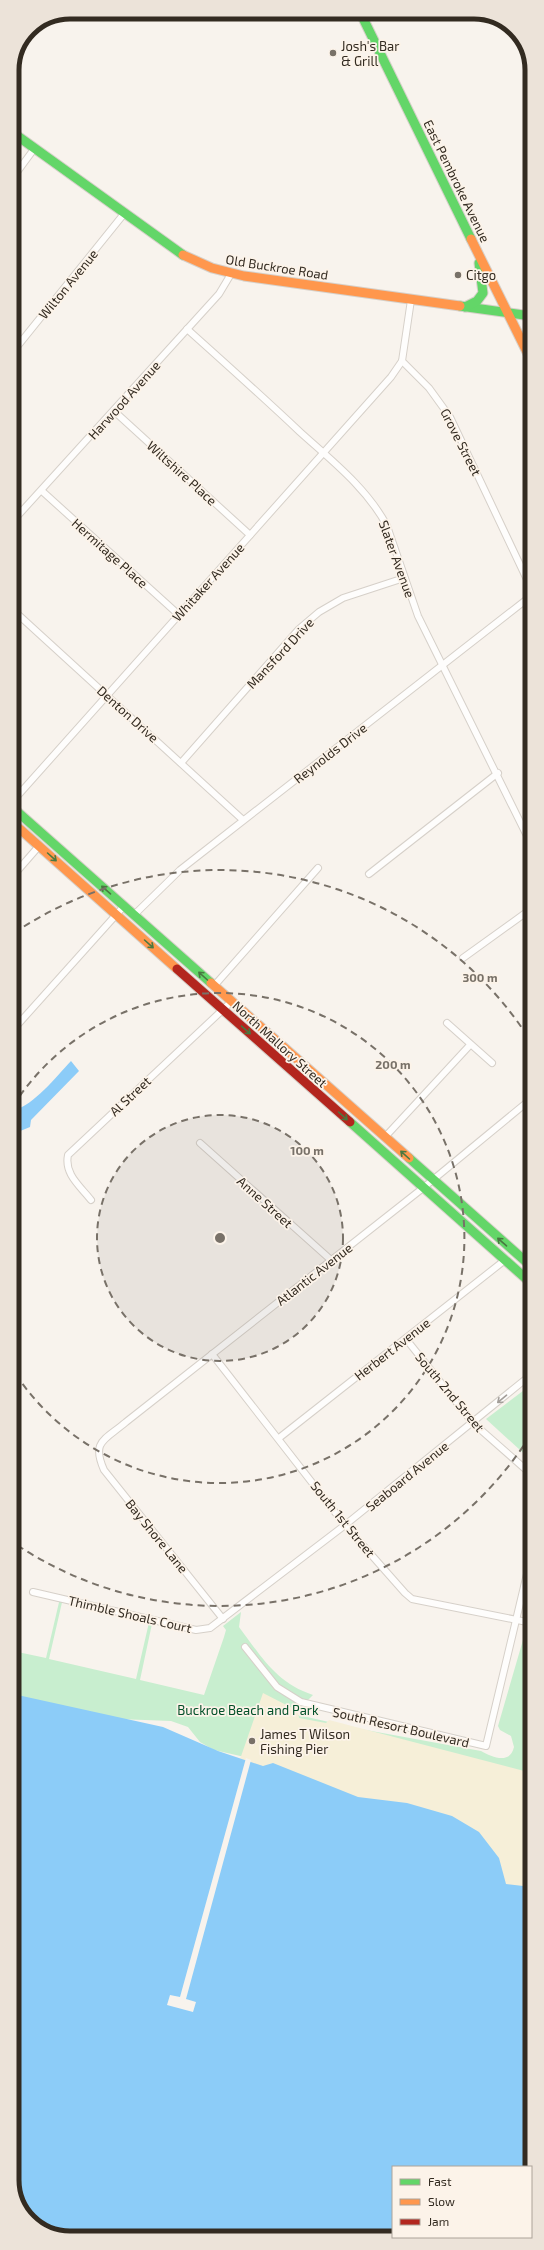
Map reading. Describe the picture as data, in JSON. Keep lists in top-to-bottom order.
{
  "streets": {
    "main road": ["East Pembroke Avenue", "Old Buckroe Road", "North Mallory Street"],
    "street": [
      "Wilton Avenue",
      "Harwood Avenue",
      "Grove Street",
      "Wiltshire Place",
      "Hermitage Place",
      "Slater Avenue",
      "Whitaker Avenue",
      "Mansford Drive",
      "Denton Drive",
      "Reynolds Drive",
      "Al Street",
      "Anne Street",
      "Atlantic Avenue",
      "Herbert Avenue",
      "South 2nd Street",
      "Seaboard Avenue",
      "South 1st Street",
      "Bay Shore Lane",
      "Thimble Shoals Court",
      "South Resort Boulevard"
    ]
  },
  "crossings": [
    ["East Pembroke Avenue", "Old Buckroe Road"],
    ["Old Buckroe Road", "Wilton Avenue"],
    ["Old Buckroe Road", "Harwood Avenue"],
    ["Harwood Avenue", "Wiltshire Place"],
    ["Harwood Avenue", "Hermitage Place"],
    ["Harwood Avenue", "Slater Avenue"],
    ["Grove Street", "Whitaker Avenue"],
    ["Wiltshire Place", "Whitaker Avenue"],
    ["Hermitage Place", "Whitaker Avenue"],
    ["Slater Avenue", "Whitaker Avenue"],
    ["Slater Avenue", "Mansford Drive"],
    ["Slater Avenue", "Reynolds Drive"],
    ["Whitaker Avenue", "Denton Drive"],
    ["Mansford Drive", "Denton Drive"],
    ["Denton Drive", "Reynolds Drive"],
    ["Reynolds Drive", "North Mallory Street"],
    ["North Mallory Street", "Al Street"],
    ["North Mallory Street", "Atlantic Avenue"],
    ["North Mallory Street", "Herbert Avenue"],
    ["Anne Street", "Atlantic Avenue"],
    ["Atlantic Avenue", "South 1st Street"],
    ["Atlantic Avenue", "Bay Shore Lane"],
    ["Herbert Avenue", "South 2nd Street"],
    ["Herbert Avenue", "South 1st Street"],
    ["South 2nd Street", "Seaboard Avenue"],
    ["Seaboard Avenue", "South 1st Street"],
    ["Seaboard Avenue", "Bay Shore Lane"],
    ["Seaboard Avenue", "Thimble Shoals Court"],
    ["South 1st Street", "South Resort Boulevard"],
    ["Bay Shore Lane", "Thimble Shoals Court"]
  ],
  "parks": ["Buckroe Beach and Park"],
  "places": ["Josh's Bar & Grill", "Citgo", "James T Wilson Fishing Pier"],
  "legend": ["Fast", "Slow", "Jam"],
  "rings": ["300 m", "200 m", "100 m"]
}
